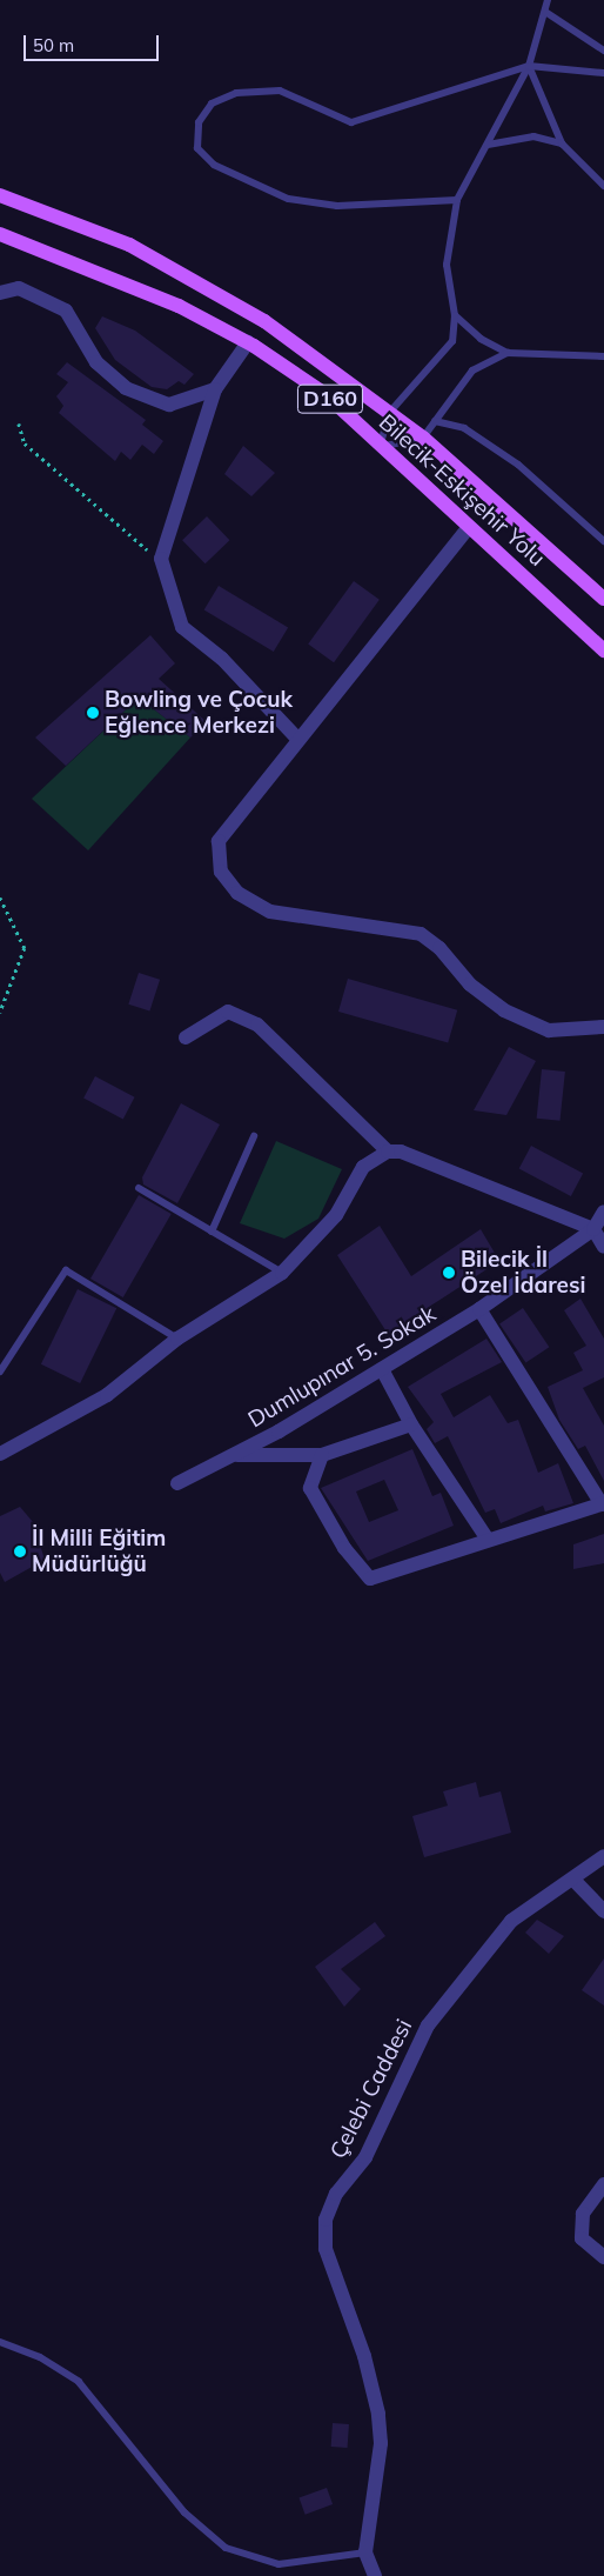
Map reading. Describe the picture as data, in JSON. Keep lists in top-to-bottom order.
{
  "streets": {
    "main road": ["D160", "Bilecik-Eskişehir Yolu"],
    "street": ["Dumlupınar 5. Sokak", "Çelebi Caddesi"]
  },
  "places": ["Bowling ve Çocuk Eğlence Merkezi", "Bilecik İl Özel İdaresi", "İl Milli Eğitim Müdürlüğü"],
  "scale_bar": "50 m"
}
